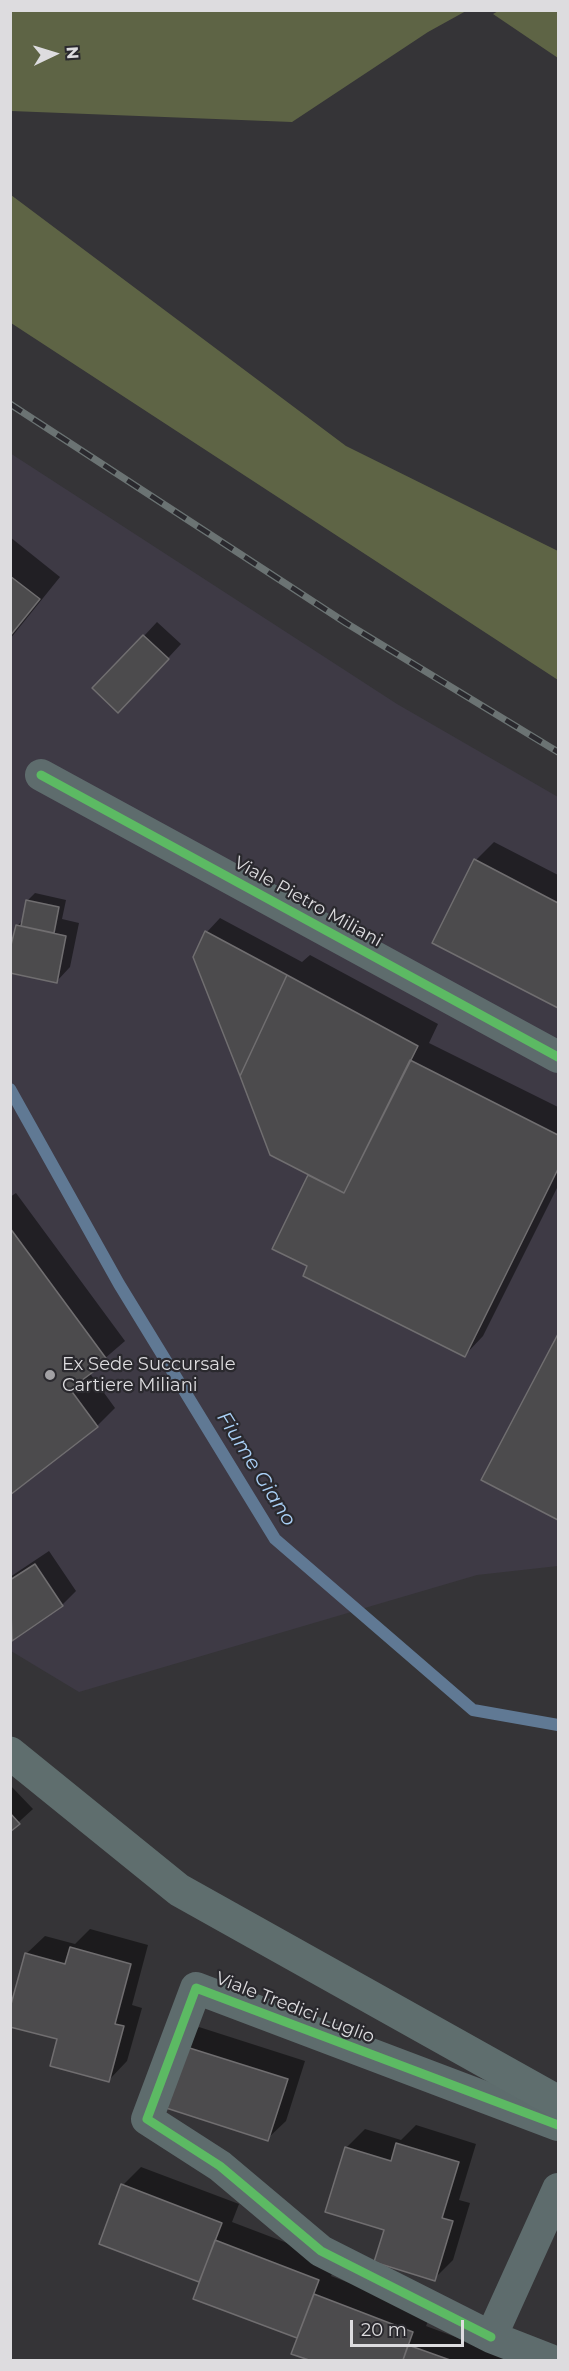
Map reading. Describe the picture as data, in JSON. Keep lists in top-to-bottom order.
{
  "streets": {
    "main road": ["Viale Tredici Luglio"],
    "street": ["Viale Pietro Miliani"]
  },
  "water": ["Fiume Giano"],
  "places": ["Ex Sede Succursale Cartiere Miliani"],
  "scale_bar": "20 m",
  "north": "right"
}
